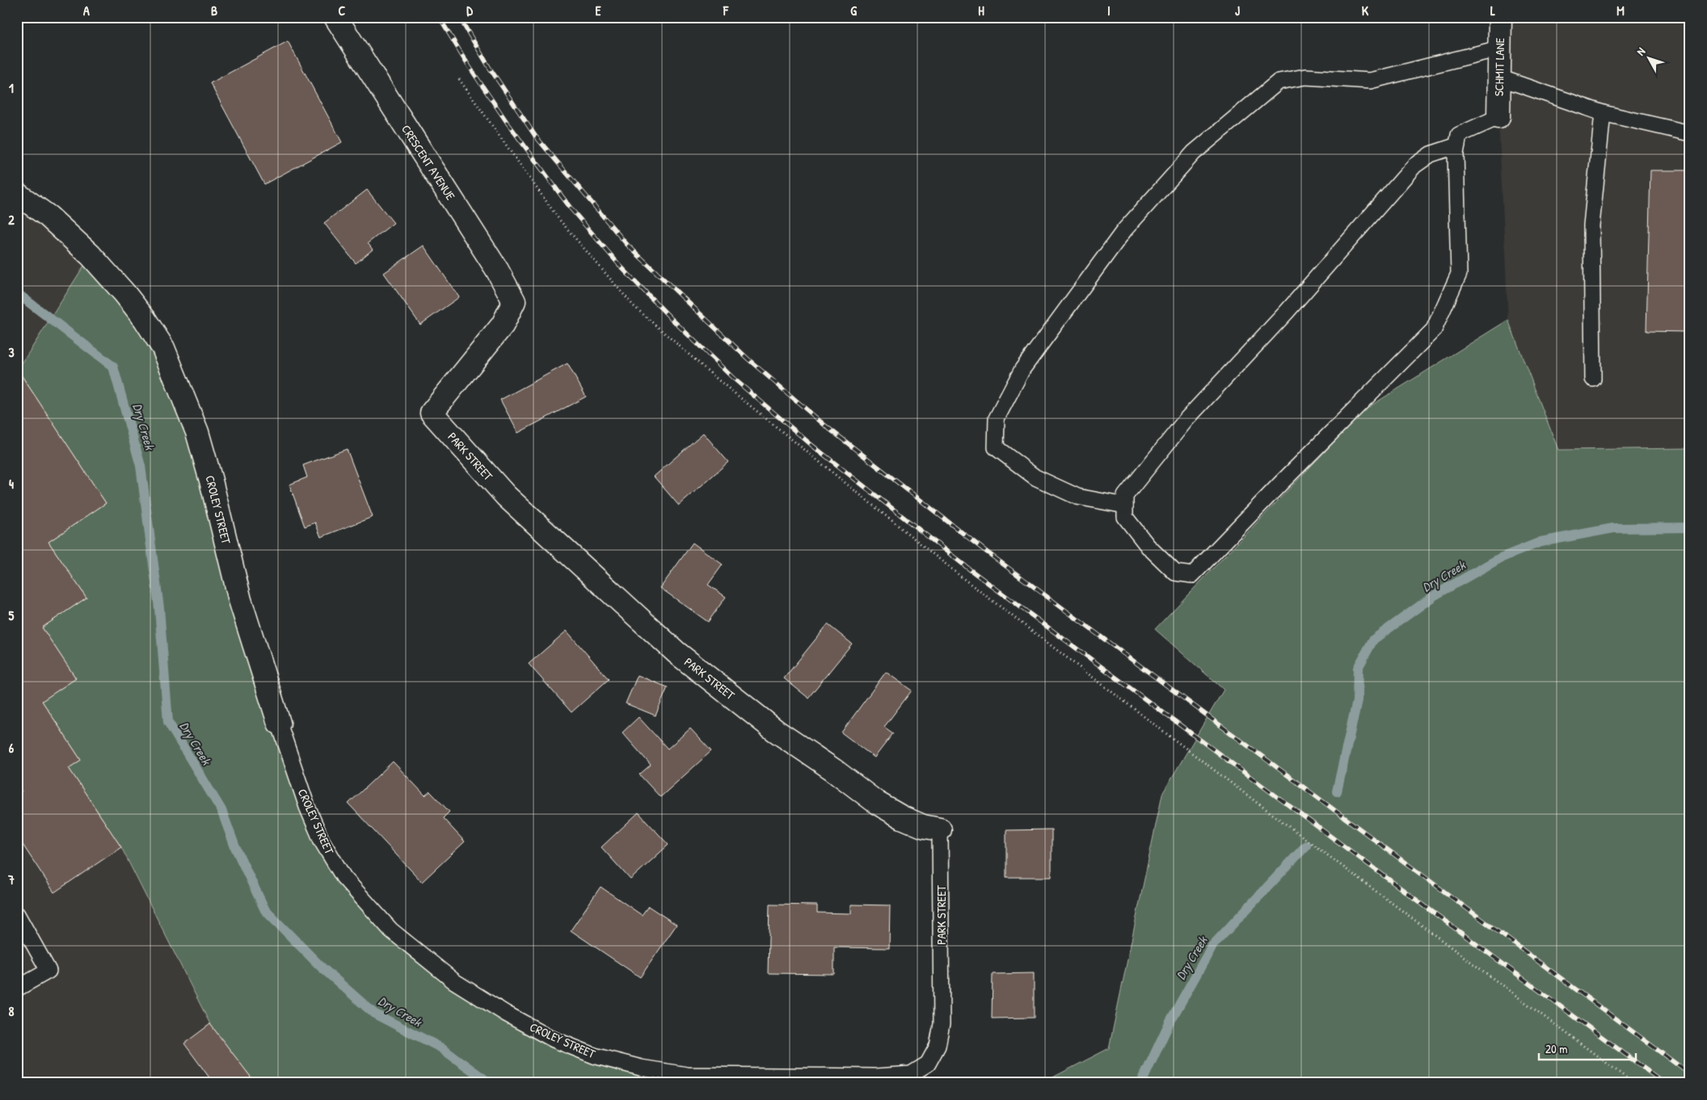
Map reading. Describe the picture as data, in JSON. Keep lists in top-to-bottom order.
{
  "streets": {
    "street": [
      "SCHMIT LANE",
      "CRESCENT AVENUE",
      "PARK STREET",
      "CROLEY STREET"
    ]
  },
  "crossings": [
    ["CRESCENT AVENUE", "PARK STREET"],
    ["PARK STREET", "CROLEY STREET"]
  ],
  "water": ["Dry Creek"],
  "scale_bar": "20 m",
  "north": "top left",
  "grid": {
    "columns": [
      "A",
      "B",
      "C",
      "D",
      "E",
      "F",
      "G",
      "H",
      "I",
      "J",
      "K",
      "L",
      "M"
    ],
    "rows": [
      "1",
      "2",
      "3",
      "4",
      "5",
      "6",
      "7",
      "8"
    ]
  }
}
